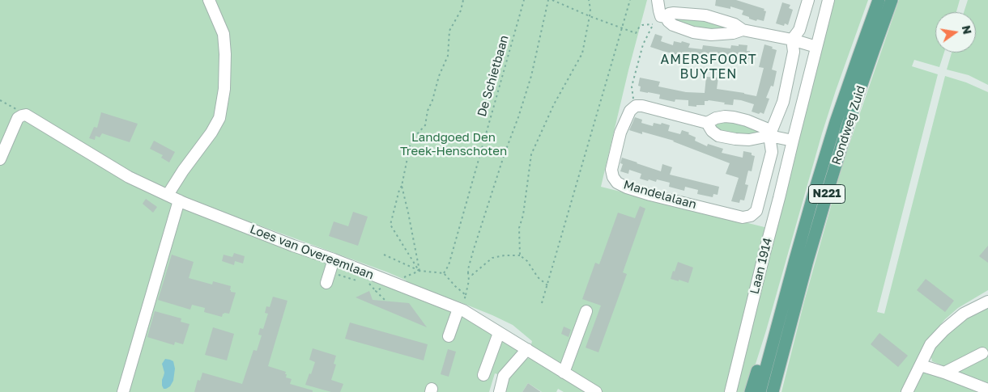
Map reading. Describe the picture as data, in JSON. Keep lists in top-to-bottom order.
{
  "streets": {
    "main road": ["Rondweg Zuid", "N221"],
    "street": ["Mandelalaan", "Loes van Overeemlaan", "Laan 1914"],
    "path": ["De Schietbaan"]
  },
  "crossings": [
    ["Rondweg Zuid", "N221"]
  ],
  "districts": ["AMERSFOORT BUYTEN"],
  "parks": ["Landgoed Den Treek-Henschoten"],
  "north": "right"
}
